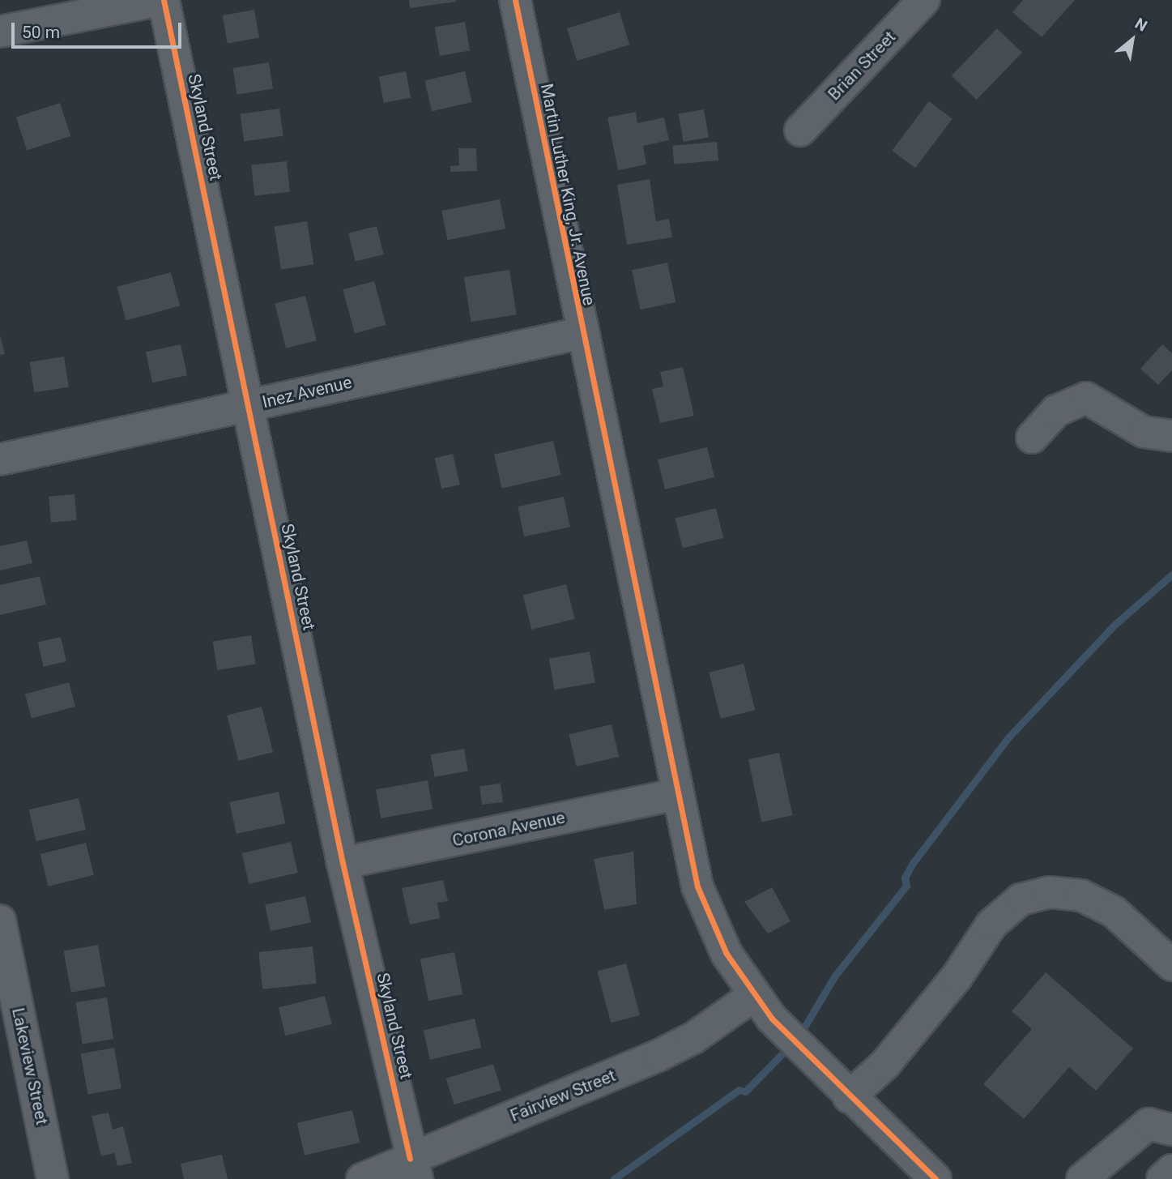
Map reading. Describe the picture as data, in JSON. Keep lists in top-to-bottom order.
{
  "streets": {
    "street": [
      "Brian Street",
      "Skyland Street",
      "Martin Luther King, Jr. Avenue",
      "Inez Avenue",
      "Corona Avenue",
      "Lakeview Street",
      "Fairview Street"
    ]
  },
  "crossings": [
    ["Skyland Street", "Inez Avenue"],
    ["Skyland Street", "Corona Avenue"],
    ["Skyland Street", "Fairview Street"],
    ["Martin Luther King, Jr. Avenue", "Inez Avenue"],
    ["Martin Luther King, Jr. Avenue", "Corona Avenue"],
    ["Martin Luther King, Jr. Avenue", "Fairview Street"]
  ],
  "scale_bar": "50 m",
  "north": "top right"
}
